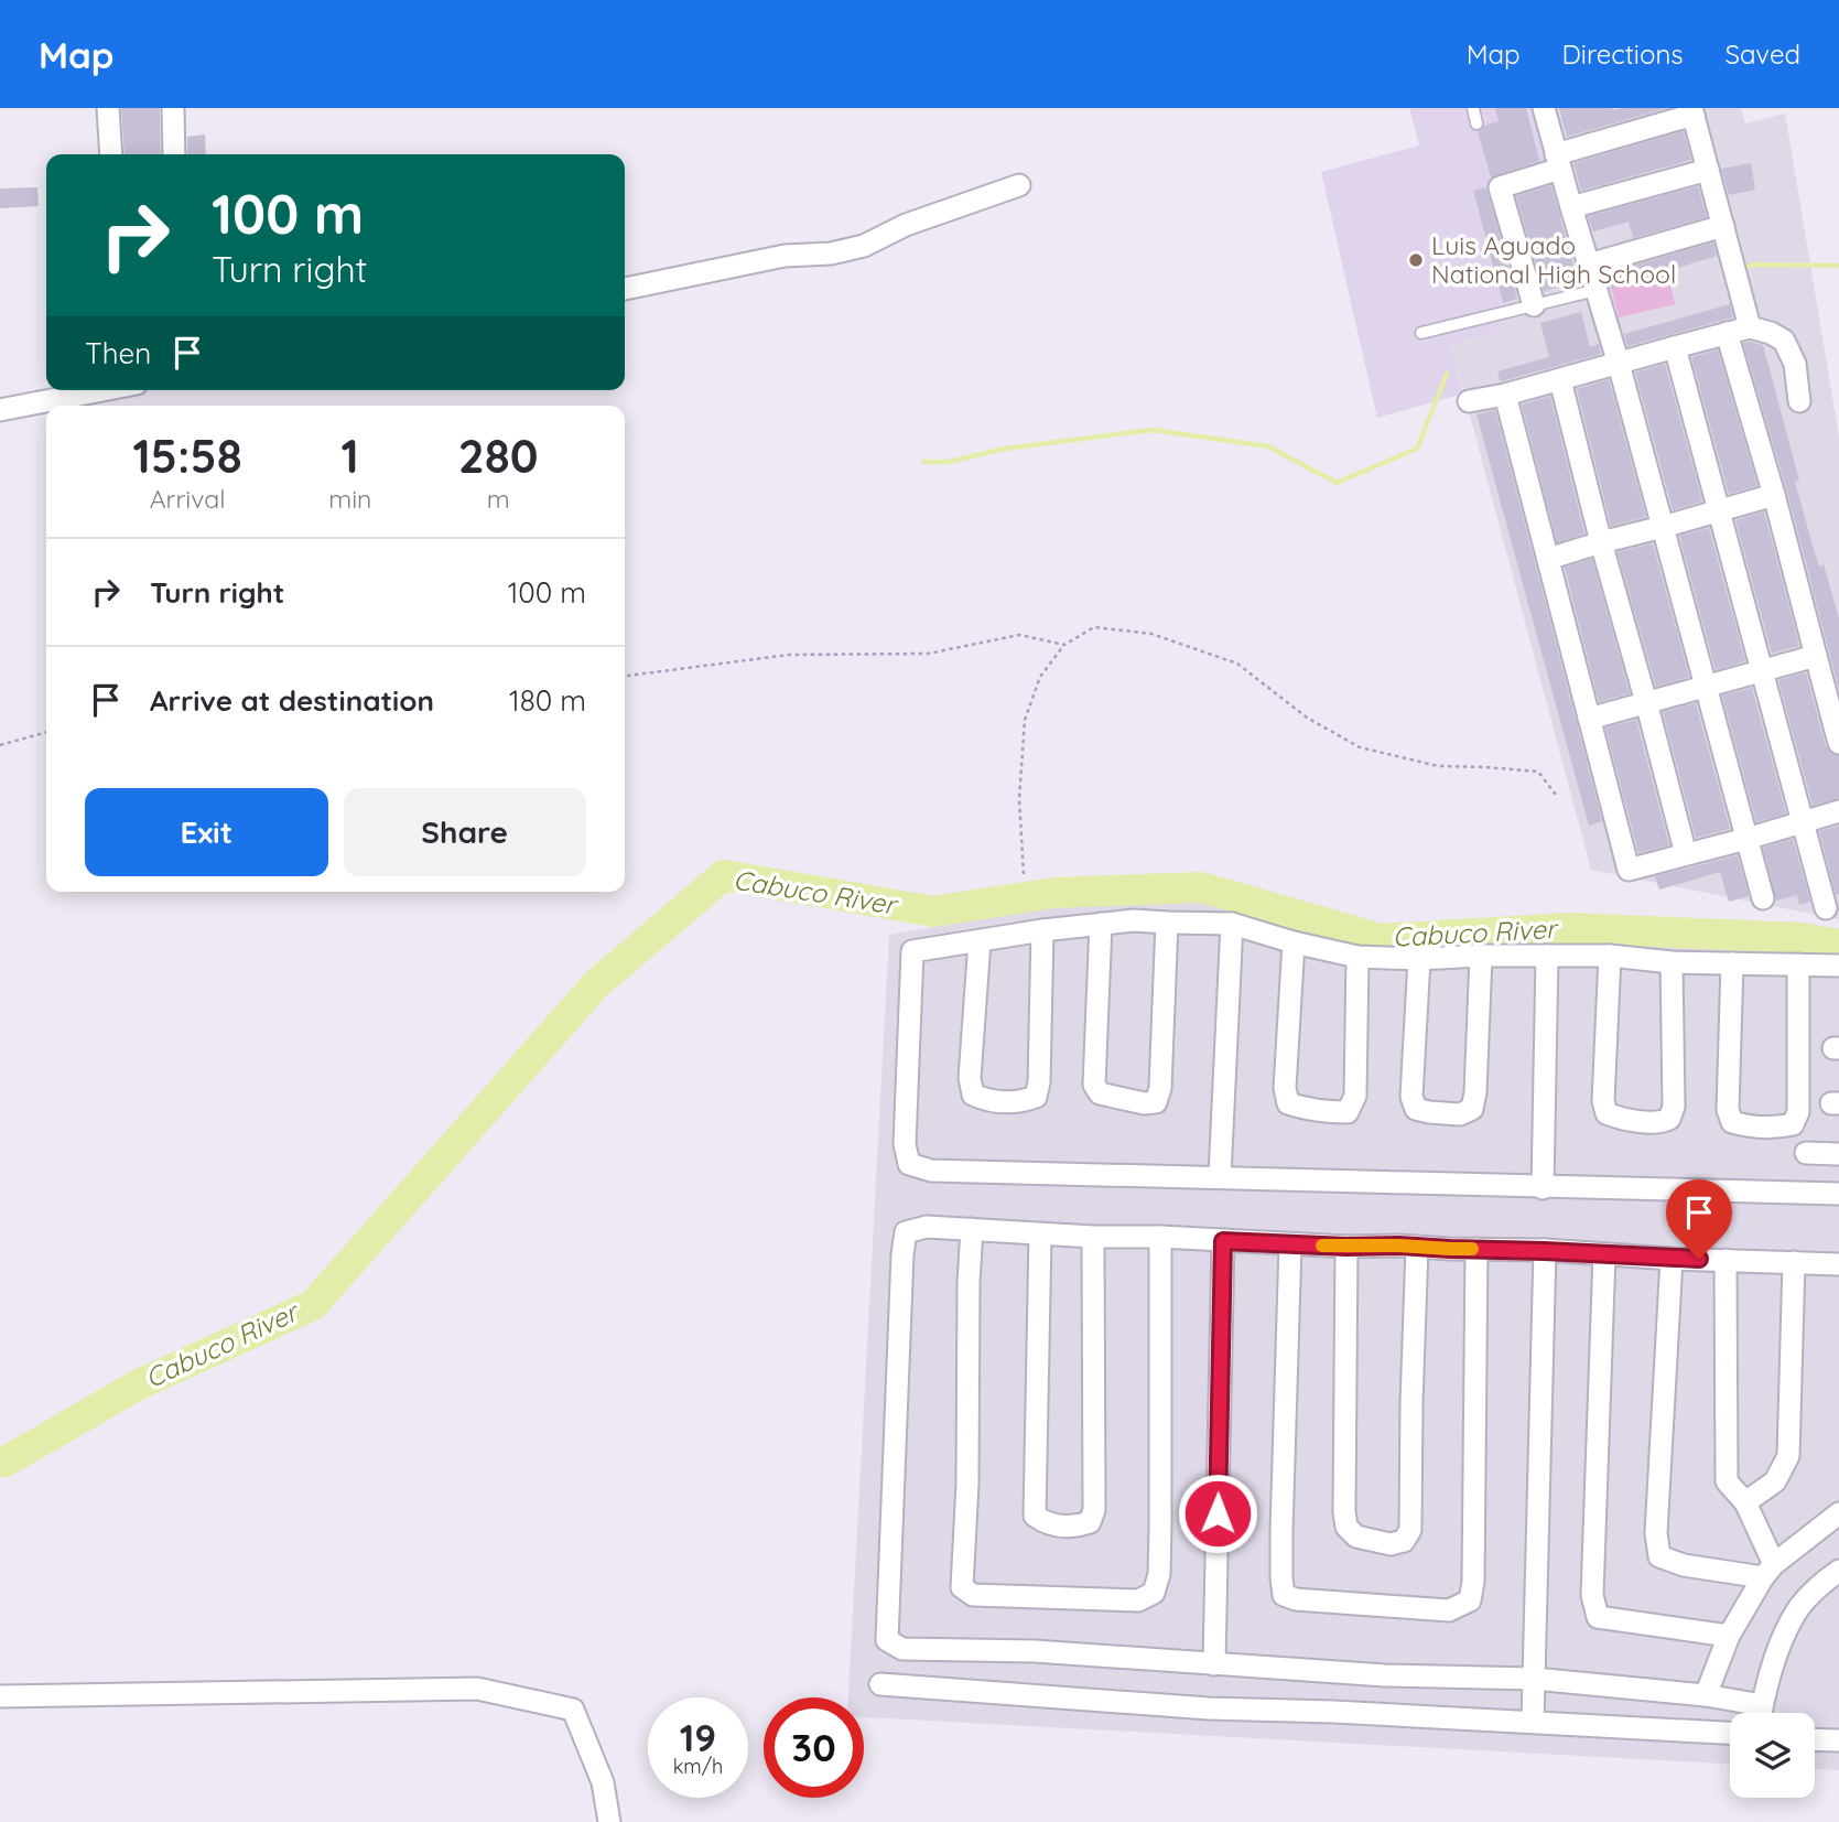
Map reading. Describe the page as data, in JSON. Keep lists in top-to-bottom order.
{
  "water": ["Cabuco River"],
  "places": ["Luis Aguado National High School"],
  "page": {
    "header": "Map",
    "nav": ["Map", "Directions", "Saved"],
    "turn": ["100 m", "Turn right"],
    "then": "Then",
    "eta": [
      "15:58",
      "Arrival",
      "1",
      "min",
      "280",
      "m"
    ],
    "list": [
      {
        "name": "Turn right",
        "value": "100 m"
      },
      {
        "name": "Arrive at destination",
        "value": "180 m"
      }
    ],
    "buttons": ["Exit", "Share"],
    "speed": "19 km/h",
    "limit": "30"
  }
}
